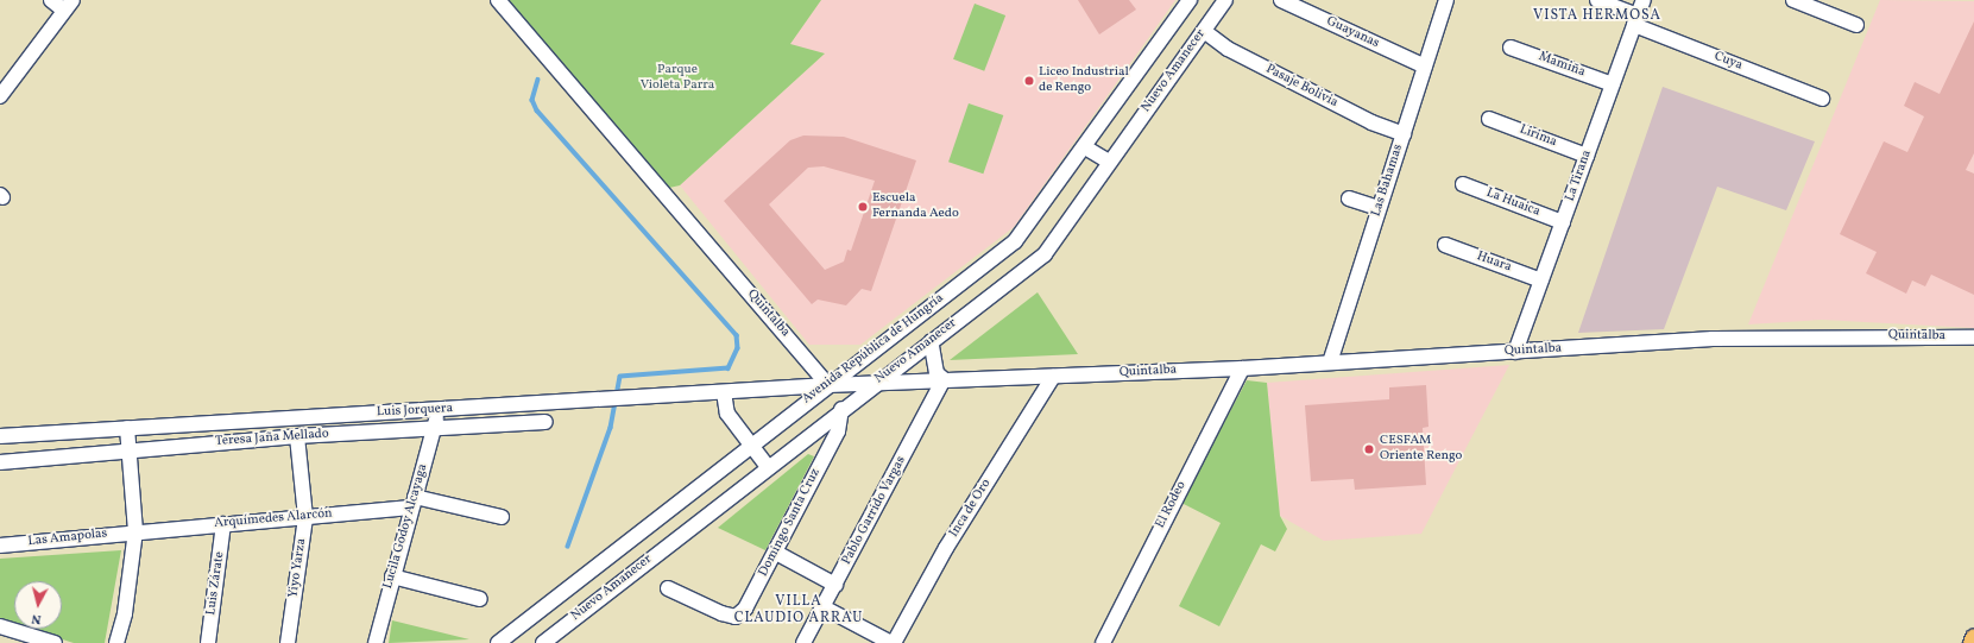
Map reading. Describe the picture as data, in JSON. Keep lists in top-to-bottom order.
{
  "streets": {
    "street": [
      "Guayanas",
      "Cuya",
      "Mamiña",
      "Nuevo Amanecer",
      "Pasaje Bolivia",
      "Lirima",
      "La Tirana",
      "Las Bahamas",
      "La Huaica",
      "Huara",
      "Quintalba",
      "Avenida República de Hungría",
      "Luis Jorquera",
      "Teresa Jaña Mellado",
      "El Rodeo",
      "Inca de Oro",
      "Pablo Garrido Vargas",
      "Arquímedes Alarcón",
      "Domingo Santa Cruz",
      "Lucila Godoy Alcayaga",
      "Las Amapolas",
      "Yiyo Yarza",
      "Luis Zárate"
    ]
  },
  "crossings": [
    ["Guayanas", "Las Bahamas"],
    ["Cuya", "La Tirana"],
    ["Mamiña", "La Tirana"],
    ["Nuevo Amanecer", "Pasaje Bolivia"],
    ["Nuevo Amanecer", "Quintalba"],
    ["Nuevo Amanecer", "Domingo Santa Cruz"],
    ["Pasaje Bolivia", "Las Bahamas"],
    ["Lirima", "La Tirana"],
    ["La Tirana", "La Huaica"],
    ["La Tirana", "Huara"],
    ["La Tirana", "Quintalba"],
    ["Las Bahamas", "Quintalba"],
    ["Quintalba", "Avenida República de Hungría"],
    ["Quintalba", "Luis Jorquera"],
    ["Quintalba", "El Rodeo"],
    ["Quintalba", "Inca de Oro"],
    ["Quintalba", "Pablo Garrido Vargas"],
    ["Avenida República de Hungría", "Luis Jorquera"],
    ["Luis Jorquera", "Lucila Godoy Alcayaga"],
    ["Teresa Jaña Mellado", "Lucila Godoy Alcayaga"],
    ["Teresa Jaña Mellado", "Yiyo Yarza"],
    ["Arquímedes Alarcón", "Lucila Godoy Alcayaga"],
    ["Arquímedes Alarcón", "Las Amapolas"],
    ["Arquímedes Alarcón", "Yiyo Yarza"],
    ["Arquímedes Alarcón", "Luis Zárate"]
  ],
  "districts": ["VISTA HERMOSA", "VILLA CLAUDIO ARRAU"],
  "parks": ["Parque Violeta Parra"],
  "places": ["Liceo Industrial de Rengo", "Escuela Fernanda Aedo", "CESFAM Oriente Rengo"],
  "north": "bottom"
}
